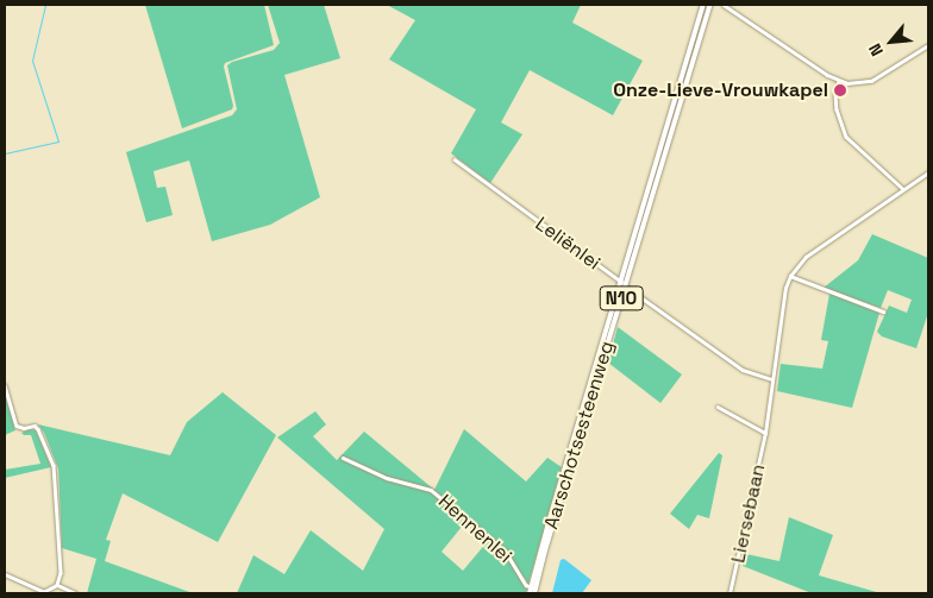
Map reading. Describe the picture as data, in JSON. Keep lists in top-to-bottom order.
{
  "streets": {
    "main road": ["N10", "Aarschotsesteenweg"],
    "street": ["Leliënlei", "Liersebaan", "Hennenlei"]
  },
  "crossings": [
    ["Leliënlei", "Aarschotsesteenweg"],
    ["Leliënlei", "Liersebaan"],
    ["Aarschotsesteenweg", "Hennenlei"]
  ],
  "places": ["Onze-Lieve-Vrouwkapel"],
  "north": "bottom left"
}
